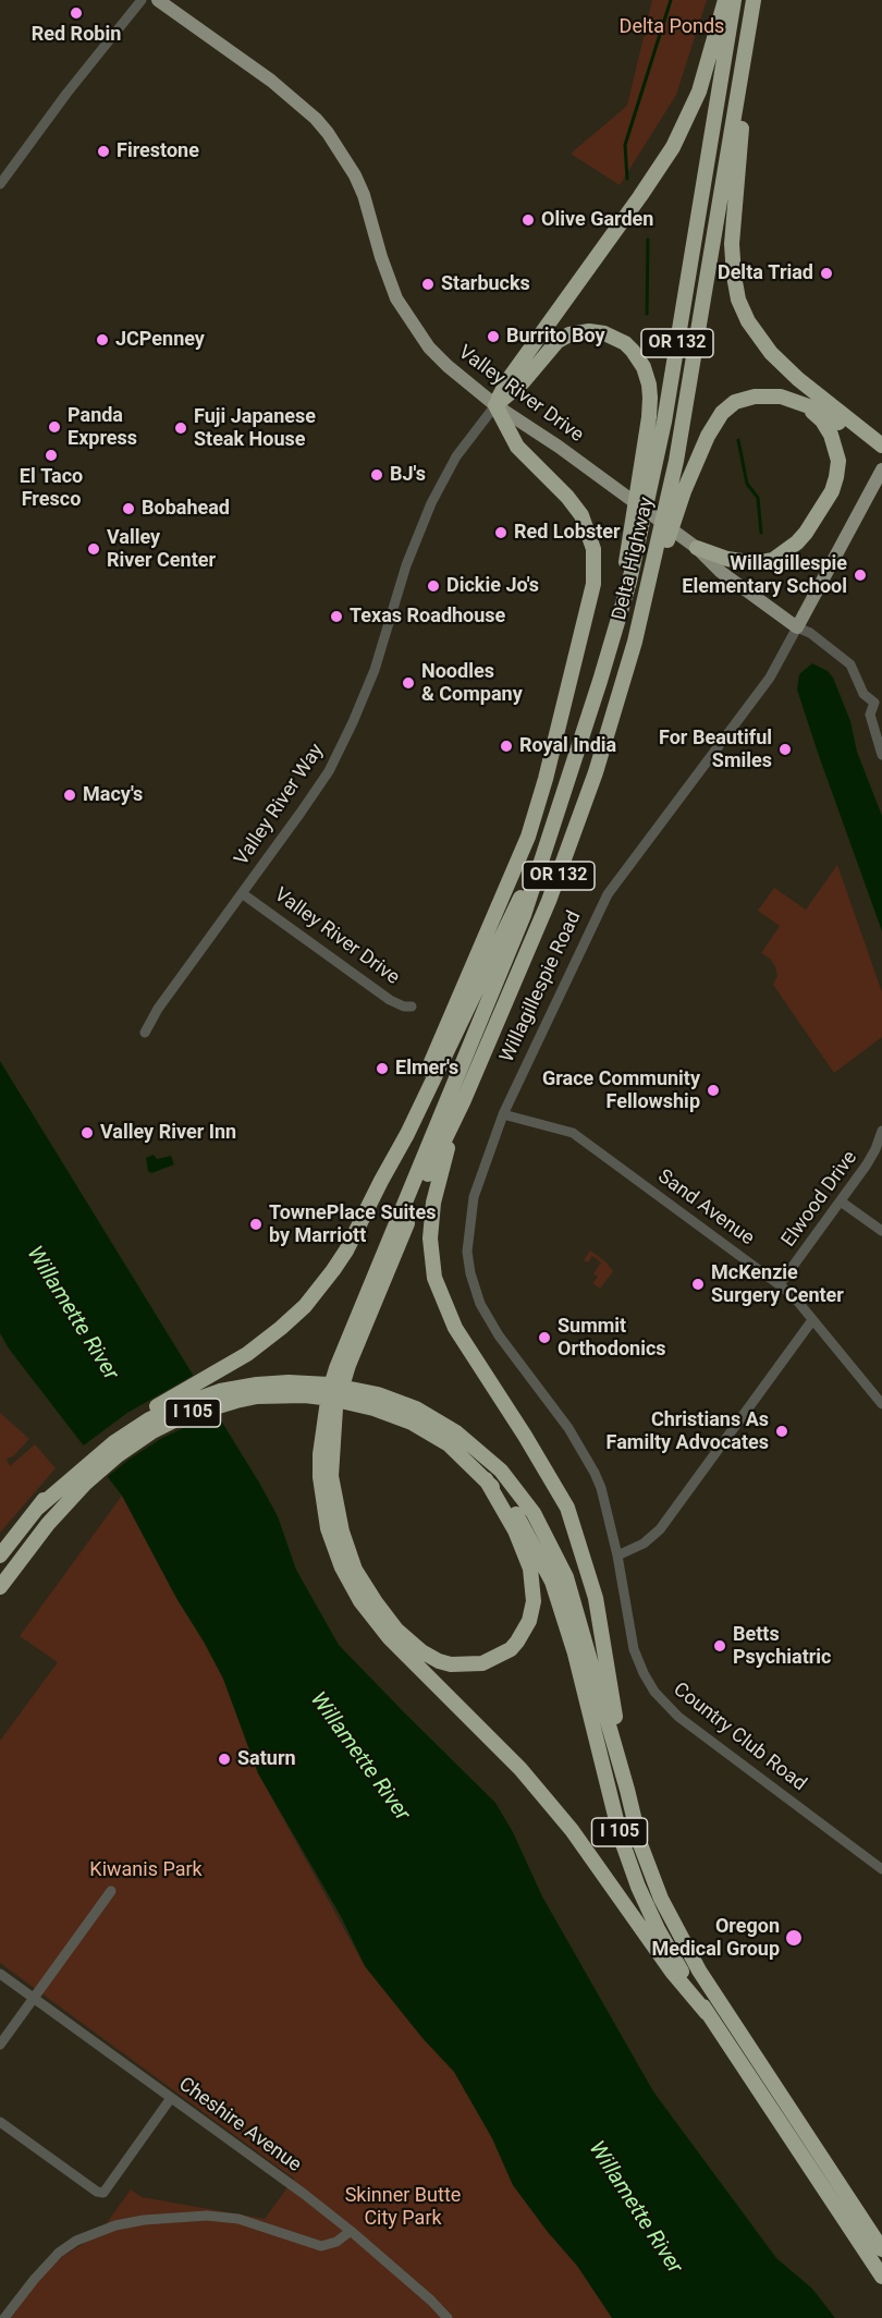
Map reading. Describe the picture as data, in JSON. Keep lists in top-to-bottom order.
{
  "streets": {
    "highway": ["OR 132", "Delta Highway", "I 105"],
    "main road": ["Valley River Drive", "Willagillespie Road"],
    "street": [
      "Valley River Way",
      "Elwood Drive",
      "Sand Avenue",
      "Country Club Road",
      "Cheshire Avenue"
    ]
  },
  "crossings": [
    ["Valley River Drive", "Valley River Way"],
    ["Valley River Drive", "Willagillespie Road"],
    ["Willagillespie Road", "Sand Avenue"],
    ["Willagillespie Road", "Country Club Road"],
    ["Elwood Drive", "Sand Avenue"]
  ],
  "water": ["Willamette River"],
  "parks": ["Delta Ponds", "Kiwanis Park", "Skinner Butte City Park"],
  "places": [
    "Red Robin",
    "Firestone",
    "Olive Garden",
    "Delta Triad",
    "Starbucks",
    "Burrito Boy",
    "JCPenney",
    "Panda Express",
    "Fuji Japanese Steak House",
    "El Taco Fresco",
    "BJ's",
    "Bobahead",
    "Red Lobster",
    "Valley River Center",
    "Willagillespie Elementary School",
    "Dickie Jo's",
    "Texas Roadhouse",
    "Noodles & Company",
    "Royal India",
    "For Beautiful Smiles",
    "Macy's",
    "Elmer's",
    "Grace Community Fellowship",
    "Valley River Inn",
    "TownePlace Suites by Marriott",
    "McKenzie Surgery Center",
    "Summit Orthodonics",
    "Christians As Familty Advocates",
    "Betts Psychiatric",
    "Saturn",
    "Oregon Medical Group"
  ]
}
